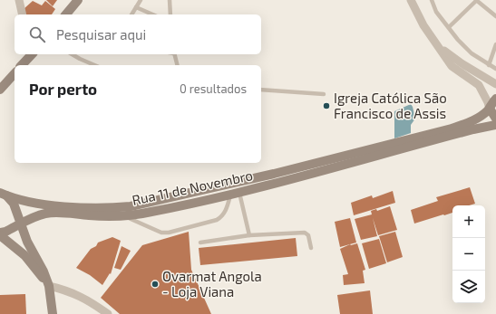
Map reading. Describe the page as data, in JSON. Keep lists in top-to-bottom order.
{
  "streets": {
    "main road": ["Rua 11 de Novembro"]
  },
  "places": ["Igreja Católica São Francisco de Assis", "Ovarmat Angola - Loja Viana"],
  "page": {
    "search": "Pesquisar aqui",
    "heading": ["Por perto", "0 resultados"],
    "map_buttons": ["+", "−"]
  }
}
